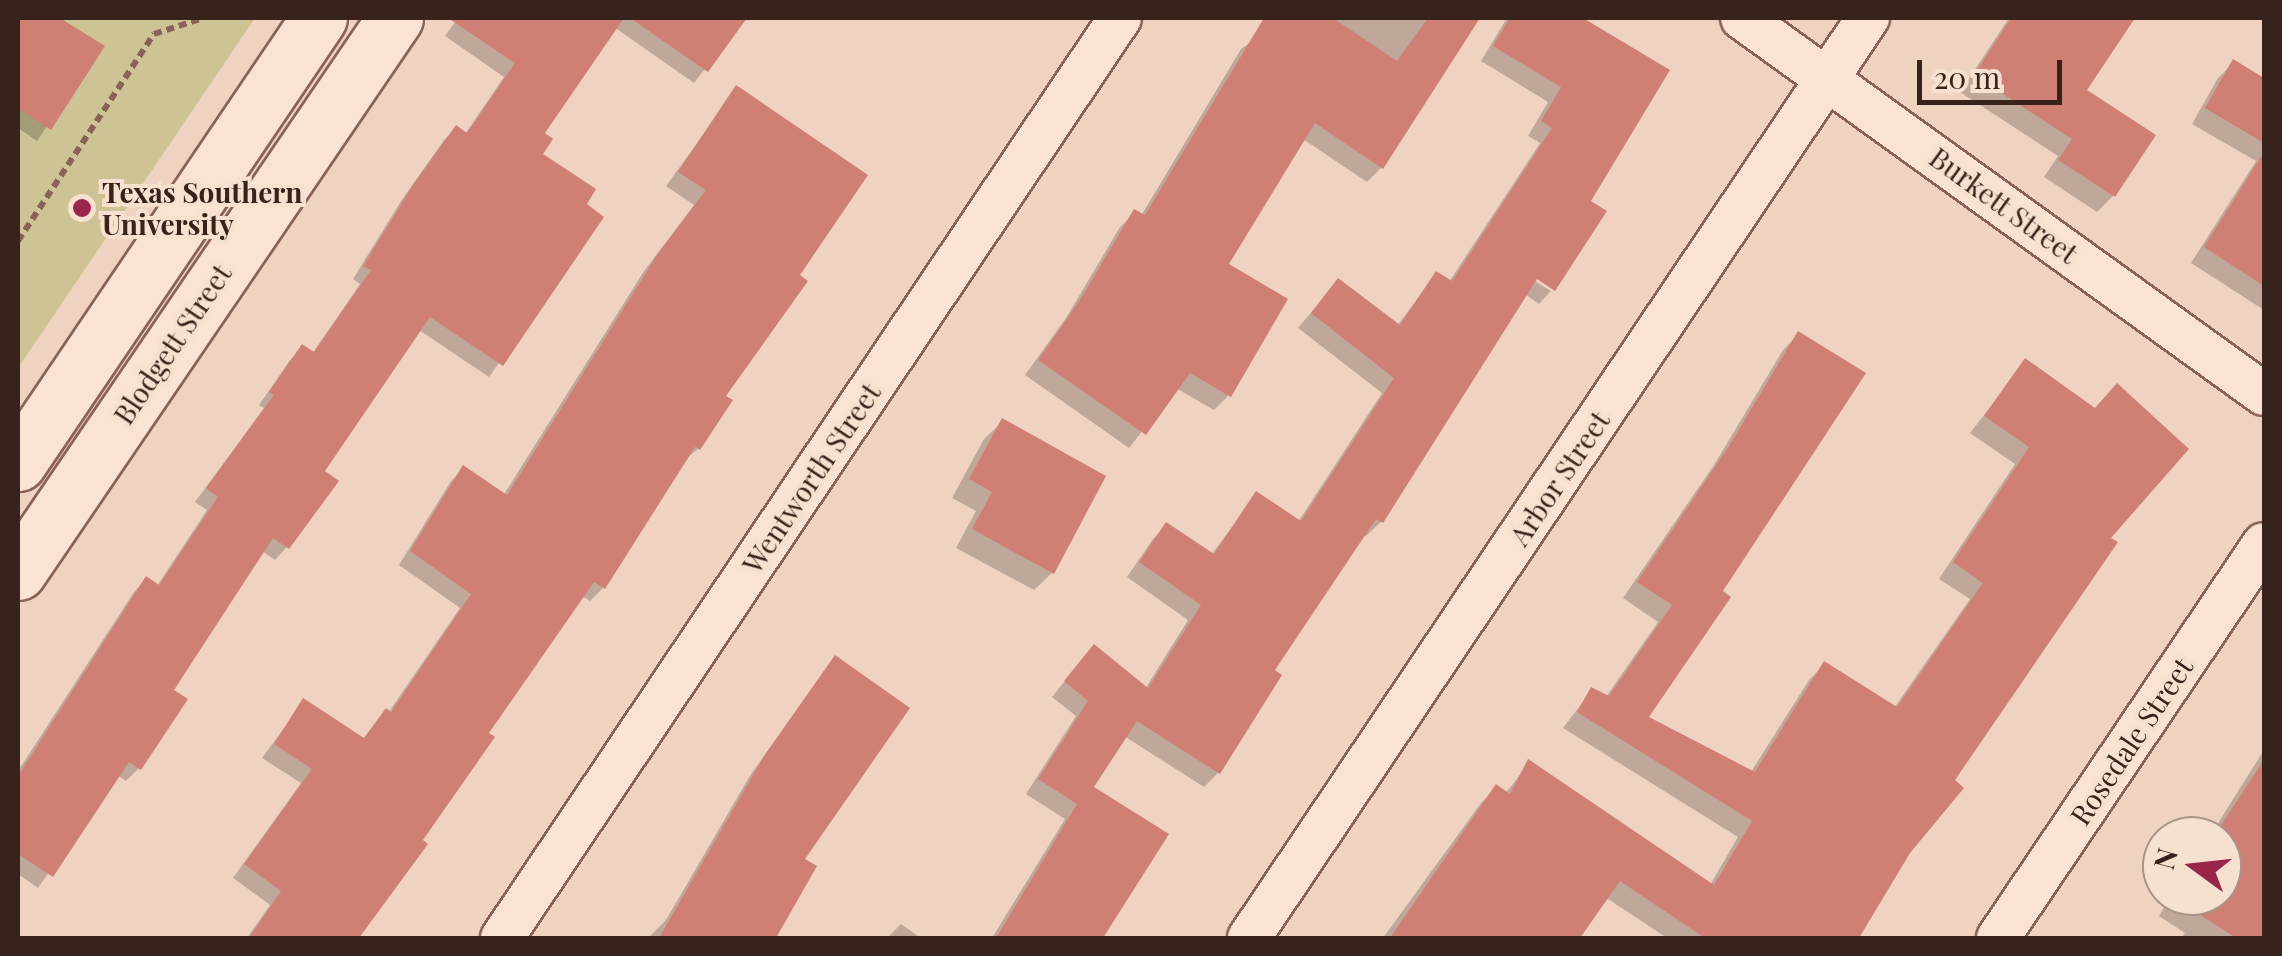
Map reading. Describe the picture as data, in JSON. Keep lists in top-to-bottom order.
{
  "streets": {
    "main road": ["Blodgett Street"],
    "street": [
      "Burkett Street",
      "Wentworth Street",
      "Arbor Street",
      "Rosedale Street"
    ]
  },
  "crossings": [
    ["Burkett Street", "Arbor Street"]
  ],
  "places": ["Texas Southern University"],
  "scale_bar": "20 m",
  "north": "left"
}
